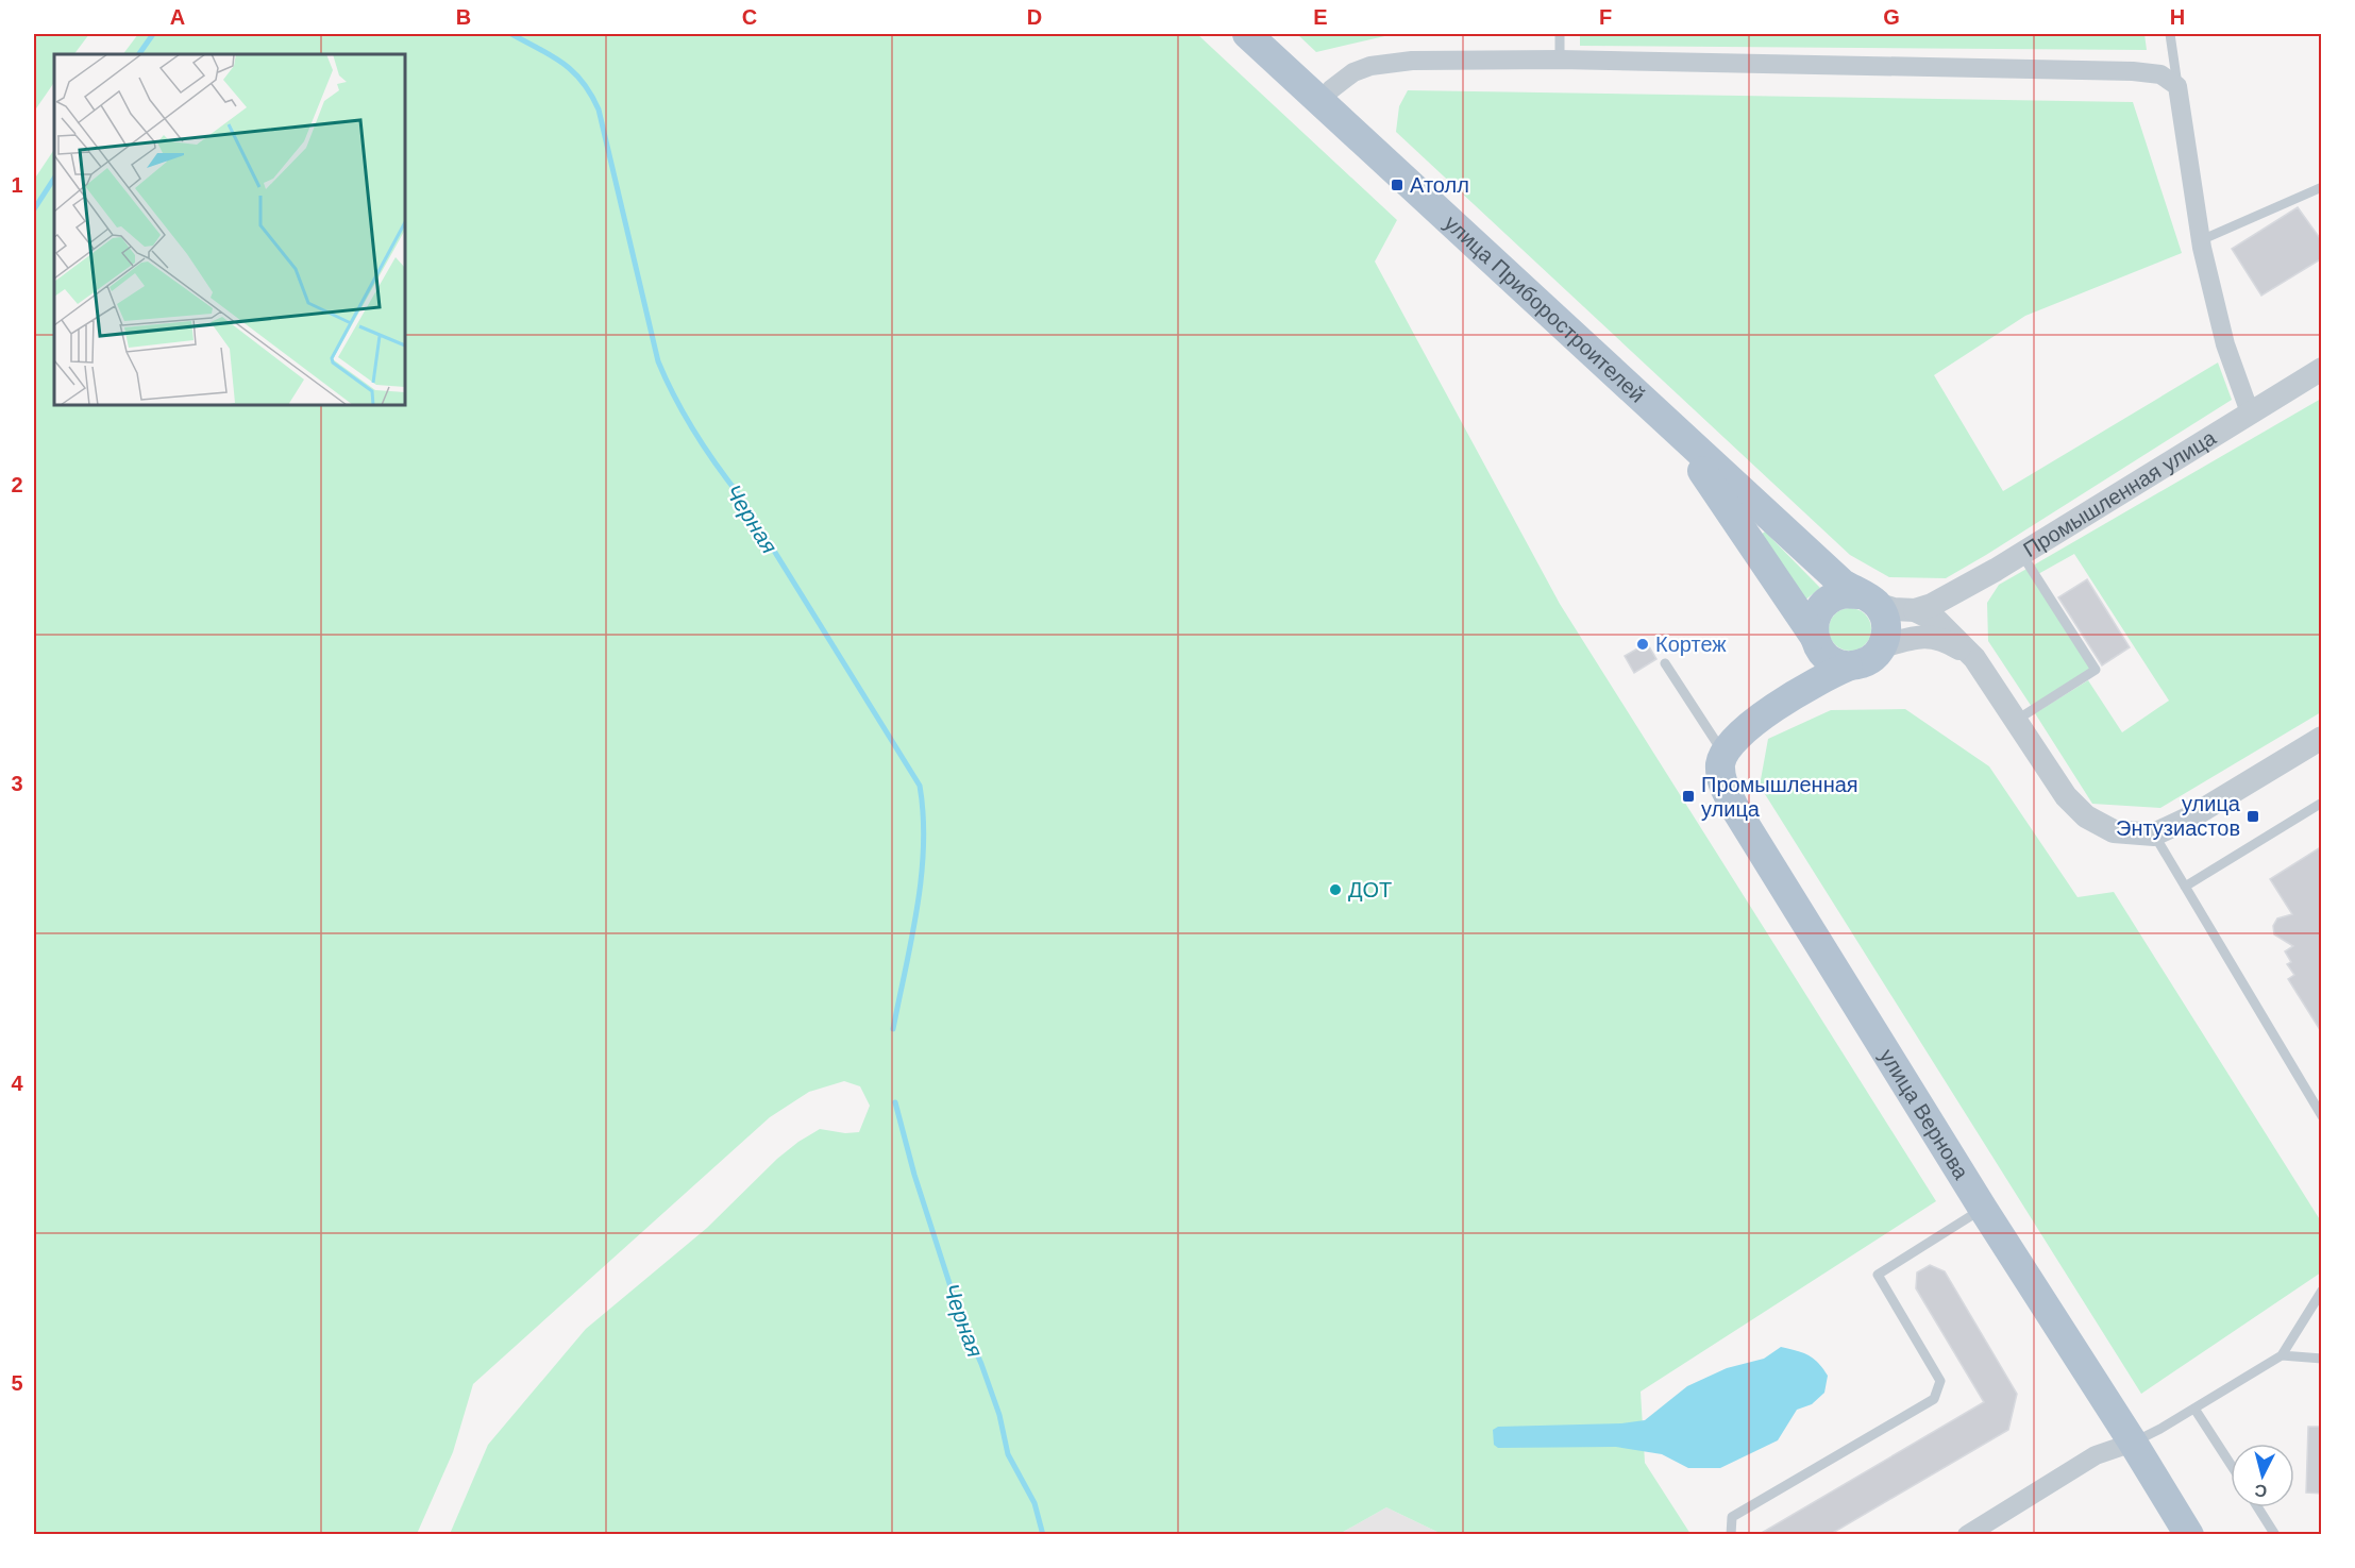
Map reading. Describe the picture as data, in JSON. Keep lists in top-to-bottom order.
{
  "streets": {
    "main road": ["улица Приборостроителей", "улица Вернова"],
    "street": ["Промышленная улица"]
  },
  "water": ["Черная"],
  "places": {
    "transit": ["Атолл", "Промышленная улица", "улица Энтузиастов"],
    "other": ["Кортеж", "ДОТ"]
  },
  "north": "bottom",
  "grid": {
    "columns": [
      "A",
      "B",
      "C",
      "D",
      "E",
      "F",
      "G",
      "H"
    ],
    "rows": [
      "1",
      "2",
      "3",
      "4",
      "5"
    ]
  }
}
